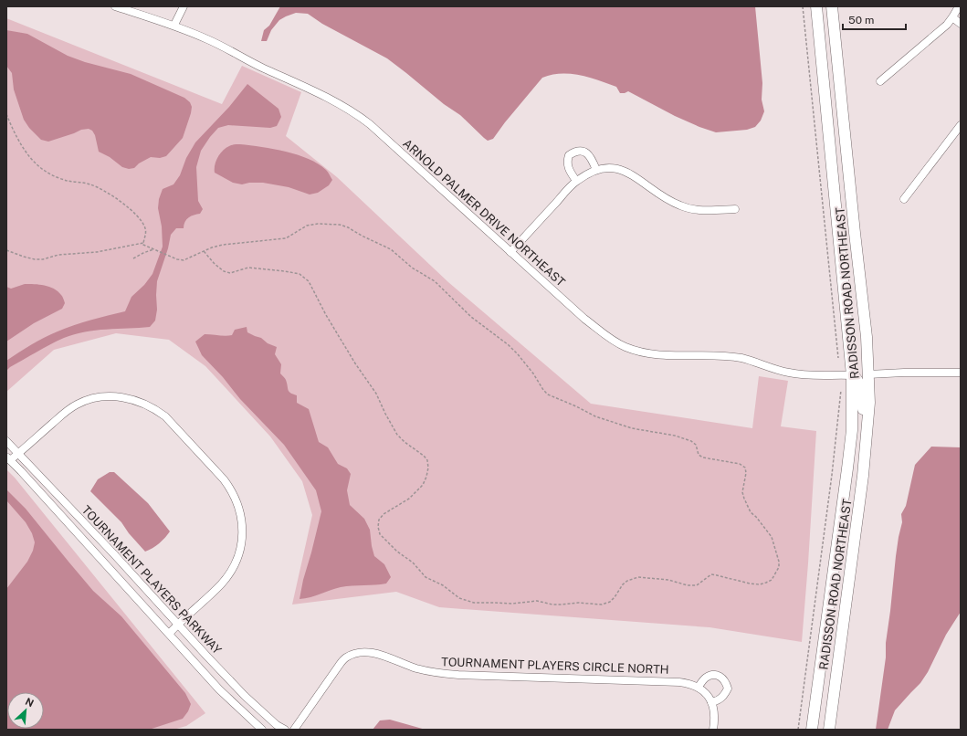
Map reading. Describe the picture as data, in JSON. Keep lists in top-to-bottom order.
{
  "streets": {
    "main road": ["RADISSON ROAD NORTHEAST"],
    "street": ["ARNOLD PALMER DRIVE NORTHEAST", "TOURNAMENT PLAYERS PARKWAY", "TOURNAMENT PLAYERS CIRCLE NORTH"]
  },
  "crossings": [
    ["ARNOLD PALMER DRIVE NORTHEAST", "RADISSON ROAD NORTHEAST"]
  ],
  "scale_bar": "50 m",
  "north": "top right"
}
